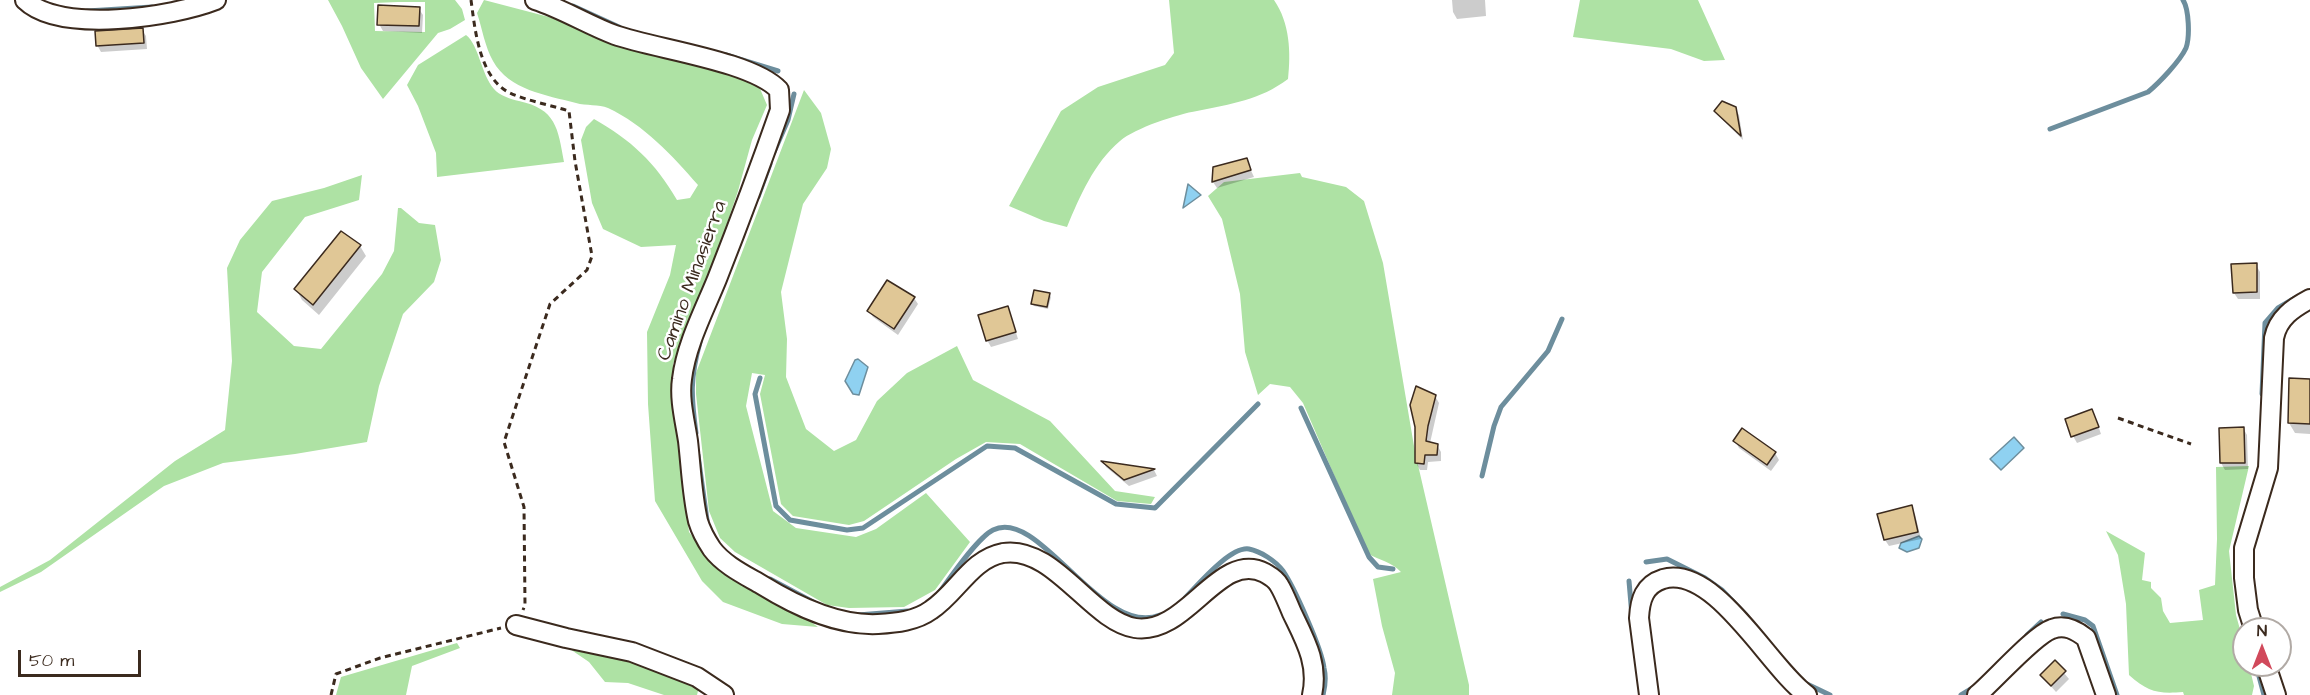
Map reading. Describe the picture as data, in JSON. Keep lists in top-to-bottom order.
{
  "streets": {
    "street": ["Camino Minasierra"]
  },
  "scale_bar": "50 m",
  "north": "top"
}
